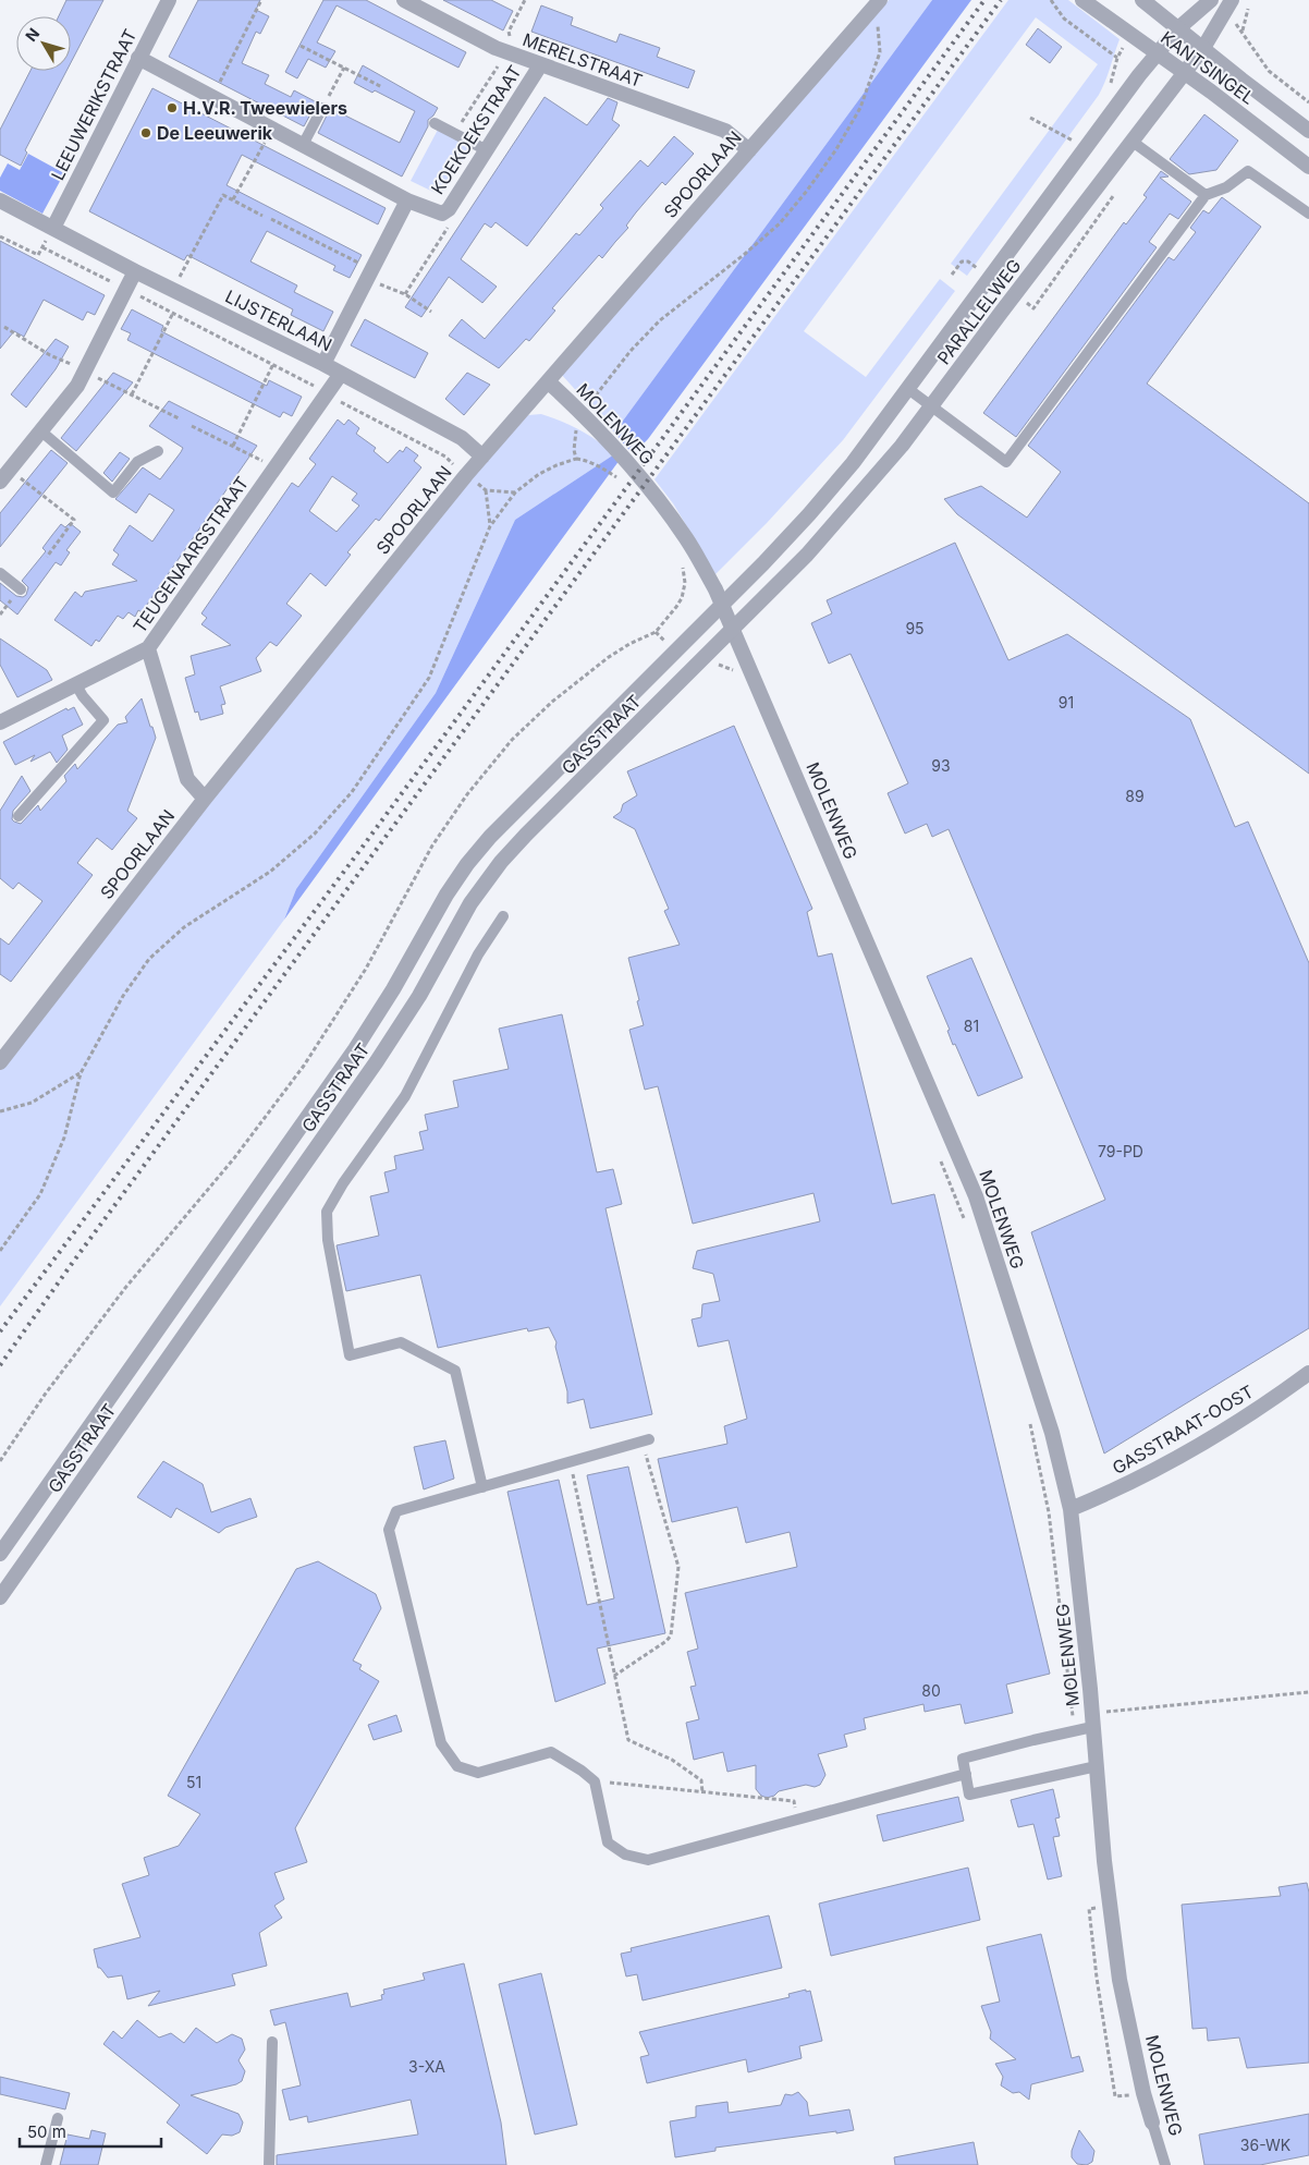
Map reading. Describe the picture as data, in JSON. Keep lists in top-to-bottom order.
{
  "streets": {
    "street": [
      "MERELSTRAAT",
      "KANTSINGEL",
      "LEEUWERIKSTRAAT",
      "KOEKOEKSTRAAT",
      "SPOORLAAN",
      "PARALLELWEG",
      "LIJSTERLAAN",
      "MOLENWEG",
      "TEUGENAARSSTRAAT",
      "GASSTRAAT",
      "GASSTRAAT-OOST"
    ]
  },
  "crossings": [
    ["MERELSTRAAT", "KOEKOEKSTRAAT"],
    ["MERELSTRAAT", "SPOORLAAN"],
    ["KANTSINGEL", "PARALLELWEG"],
    ["LEEUWERIKSTRAAT", "LIJSTERLAAN"],
    ["KOEKOEKSTRAAT", "LIJSTERLAAN"],
    ["SPOORLAAN", "LIJSTERLAAN"],
    ["SPOORLAAN", "MOLENWEG"],
    ["PARALLELWEG", "MOLENWEG"],
    ["PARALLELWEG", "GASSTRAAT"],
    ["LIJSTERLAAN", "TEUGENAARSSTRAAT"],
    ["MOLENWEG", "GASSTRAAT"],
    ["MOLENWEG", "GASSTRAAT-OOST"]
  ],
  "places": ["H.V.R. Tweewielers", "De Leeuwerik"],
  "house_numbers": [
    "95",
    "91",
    "93",
    "89",
    "81",
    "79-PD",
    "80",
    "51",
    "3-XA",
    "36-WK"
  ],
  "scale_bar": "50 m",
  "north": "top left"
}
